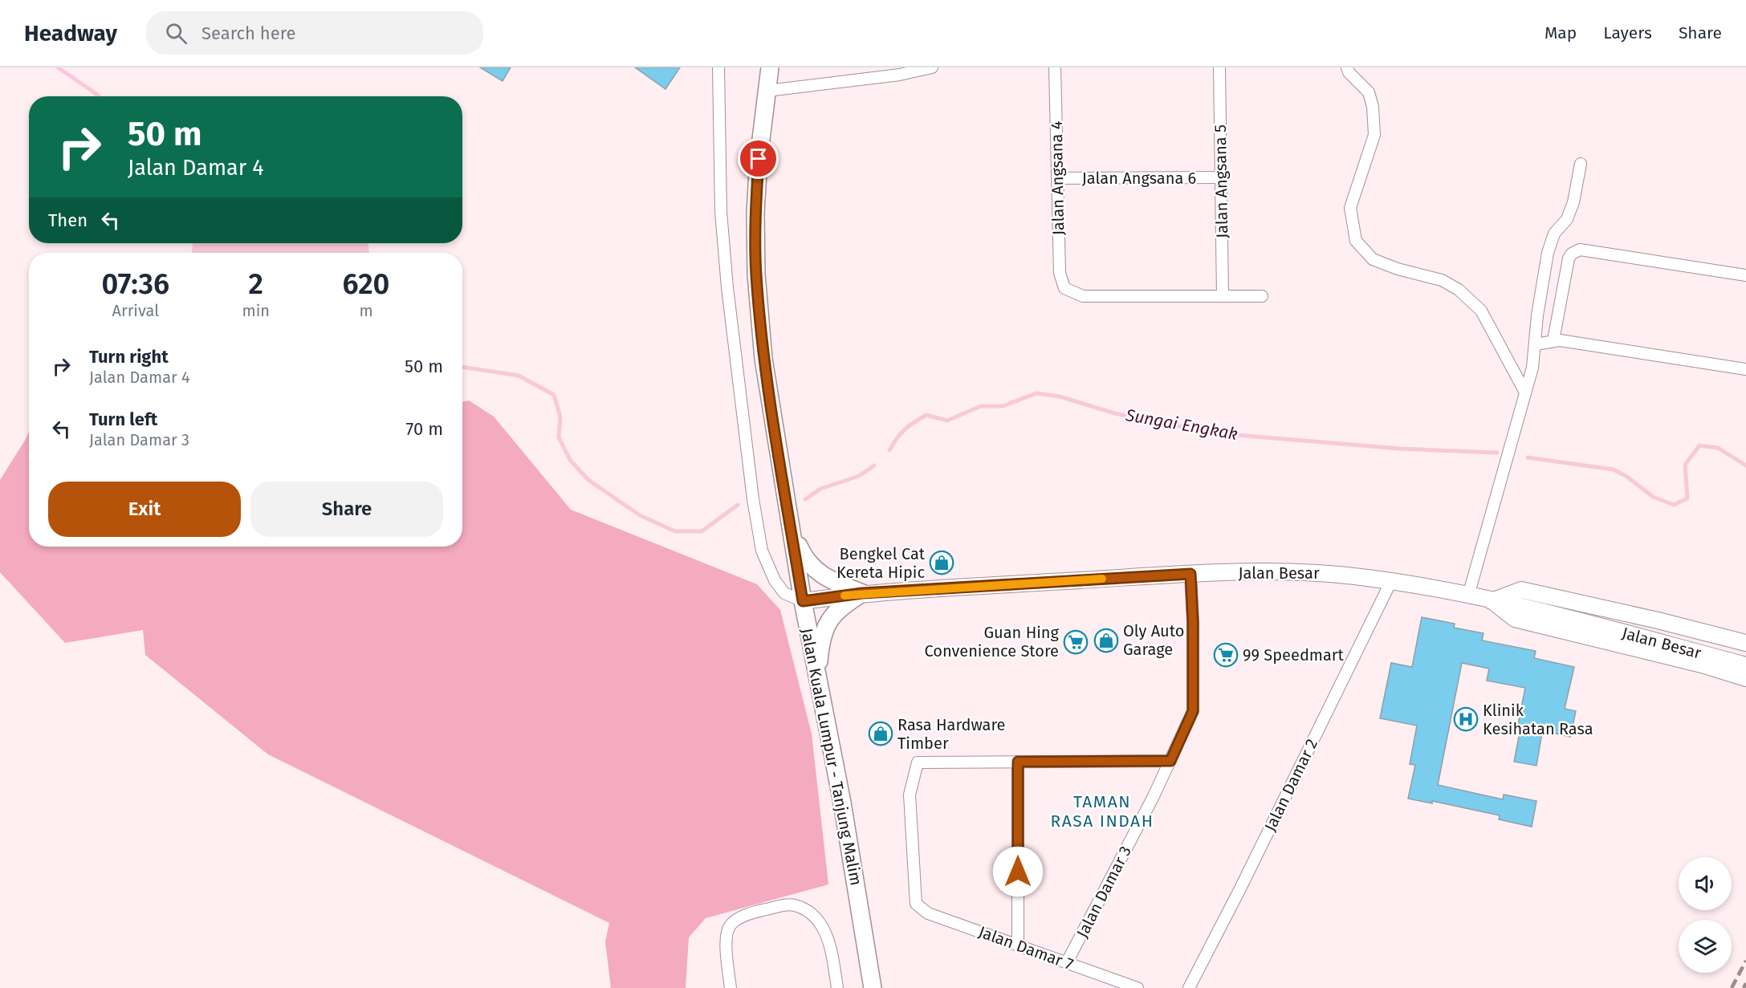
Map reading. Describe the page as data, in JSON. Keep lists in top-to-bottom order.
{
  "streets": {
    "main road": ["Jalan Besar", "Jalan Kuala Lumpur - Tanjung Malim"],
    "street": [
      "Jalan Angsana 4",
      "Jalan Angsana 6",
      "Jalan Angsana 5",
      "Jalan Damar 2",
      "Jalan Damar 3",
      "Jalan Damar 7"
    ]
  },
  "crossings": [
    ["Jalan Angsana 4", "Jalan Angsana 6"],
    ["Jalan Angsana 4", "Jalan Angsana 5"],
    ["Jalan Angsana 6", "Jalan Angsana 5"],
    ["Jalan Besar", "Jalan Kuala Lumpur - Tanjung Malim"],
    ["Jalan Besar", "Jalan Damar 2"],
    ["Jalan Besar", "Jalan Damar 3"],
    ["Jalan Damar 3", "Jalan Damar 7"]
  ],
  "districts": ["TAMAN RASA INDAH"],
  "water": ["Sungai Engkak"],
  "places": {
    "shop": ["Bengkel Cat Kereta Hipic", "Oly Auto Garage", "Rasa Hardware Timber"],
    "supermarket": ["Guan Hing Convenience Store", "99 Speedmart"],
    "hospital": ["Klinik Kesihatan Rasa"]
  },
  "page": {
    "header": "Headway",
    "search": "Search here",
    "nav": ["Map", "Layers", "Share"],
    "turn": ["50 m", "Jalan Damar 4"],
    "then": "Then",
    "eta": [
      "07:36",
      "Arrival",
      "2",
      "min",
      "620",
      "m"
    ],
    "list": [
      {
        "name": "Turn right",
        "note": "Jalan Damar 4",
        "value": "50 m"
      },
      {
        "name": "Turn left",
        "note": "Jalan Damar 3",
        "value": "70 m"
      }
    ],
    "buttons": ["Exit", "Share"]
  }
}
